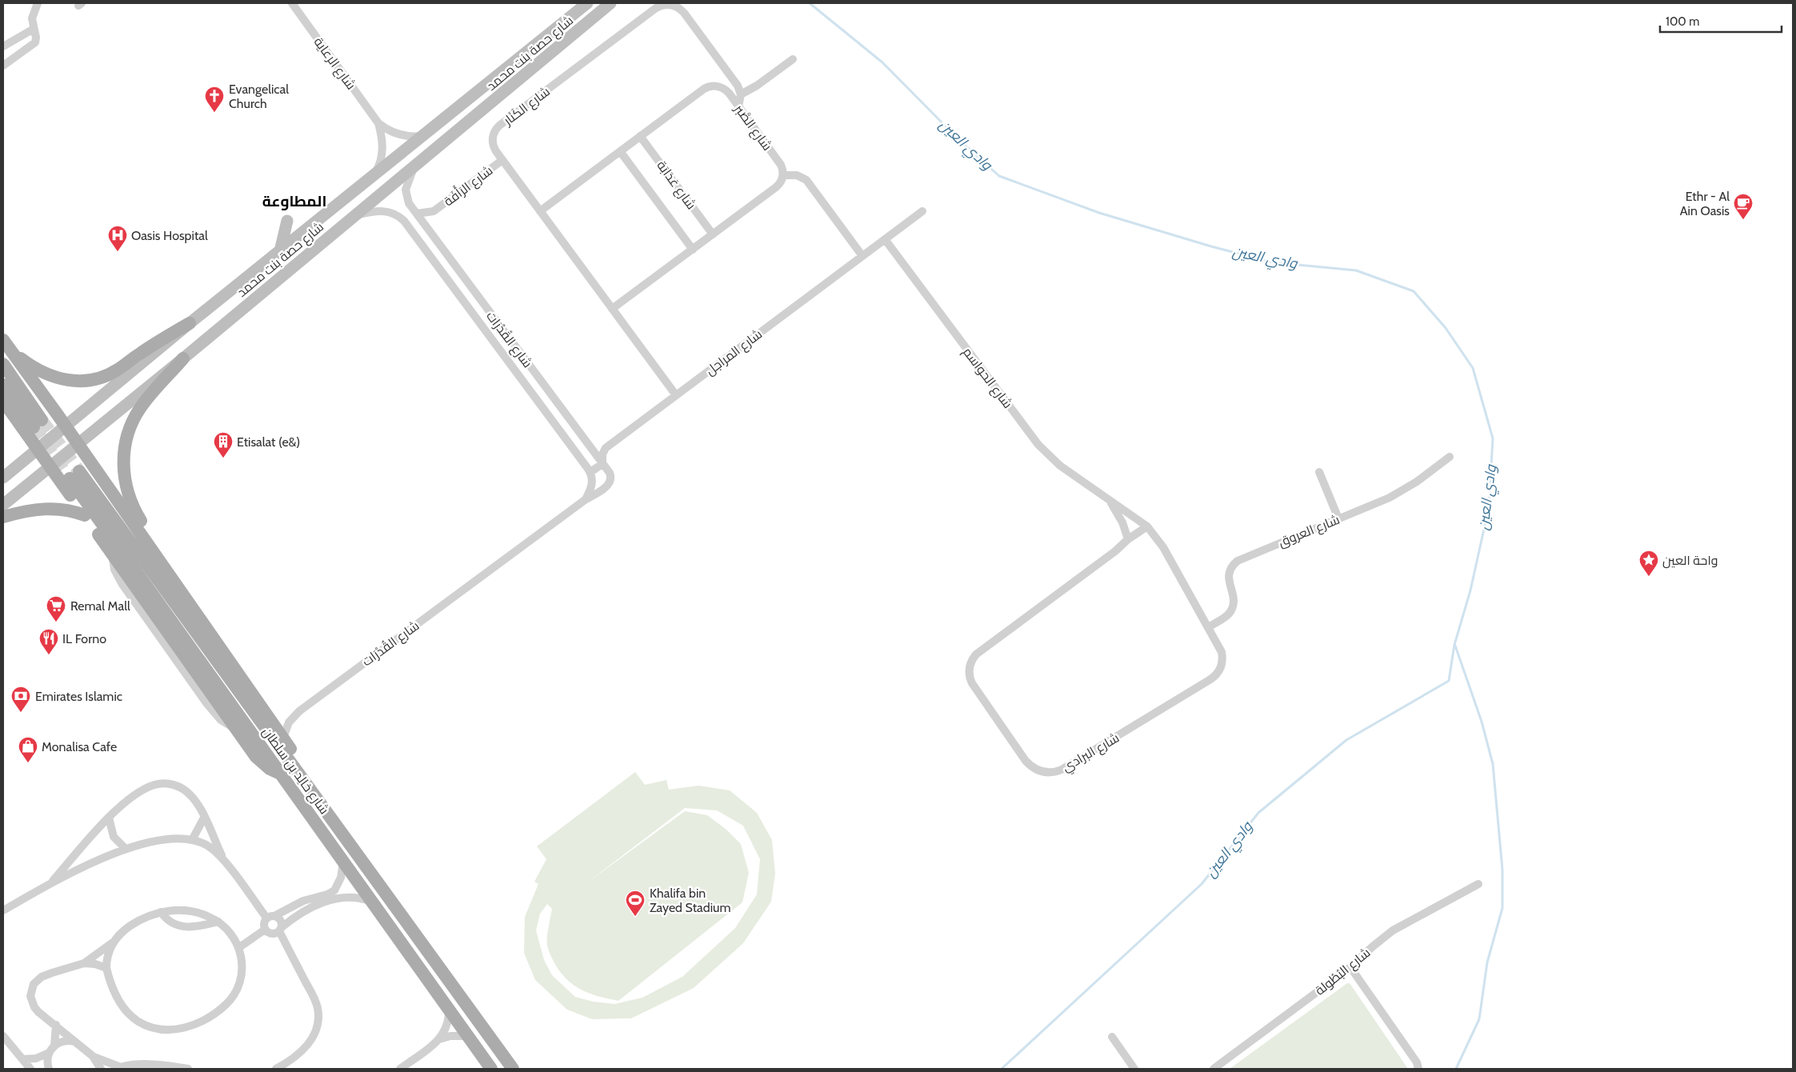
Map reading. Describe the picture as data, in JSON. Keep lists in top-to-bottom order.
{
  "streets": {
    "main road": ["شارع حصة بنت محمد", "شارع خالِد بن سلطان"],
    "street": [
      "شارع الرعاية",
      "شارع الكَنَار",
      "شارع الصَّبر",
      "شارع عَدَابَة",
      "شارع الرَأَفَة",
      "شارع القُدْرَات",
      "شارع المراجل",
      "شارع الحواسم",
      "شارع العروق",
      "شارع البرادي",
      "شارع البُطُولة"
    ]
  },
  "crossings": [
    ["شارع حصة بنت محمد", "شارع الرعاية"],
    ["شارع حصة بنت محمد", "شارع القُدْرَات"],
    ["شارع الكَنَار", "شارع الصَّبر"],
    ["شارع الكَنَار", "شارع الرَأَفَة"],
    ["شارع الكَنَار", "شارع المراجل"],
    ["شارع الصَّبر", "شارع عَدَابَة"],
    ["شارع الرَأَفَة", "شارع القُدْرَات"],
    ["شارع المراجل", "شارع الحواسم"],
    ["شارع الحواسم", "شارع البرادي"],
    ["شارع العروق", "شارع البرادي"]
  ],
  "districts": ["المطاوعة"],
  "water": ["وادي العين"],
  "places": {
    "church": ["Evangelical Church"],
    "cafe": ["Ethr - Al Ain Oasis"],
    "hospital": ["Oasis Hospital"],
    "building": ["Etisalat (e&)"],
    "place": ["واحة العين"],
    "supermarket": ["Remal Mall"],
    "restaurant": ["IL Forno"],
    "bank": ["Emirates Islamic"],
    "shop": ["Monalisa Cafe"],
    "sports": ["Khalifa bin Zayed Stadium"]
  },
  "scale_bar": "100 m"
}
